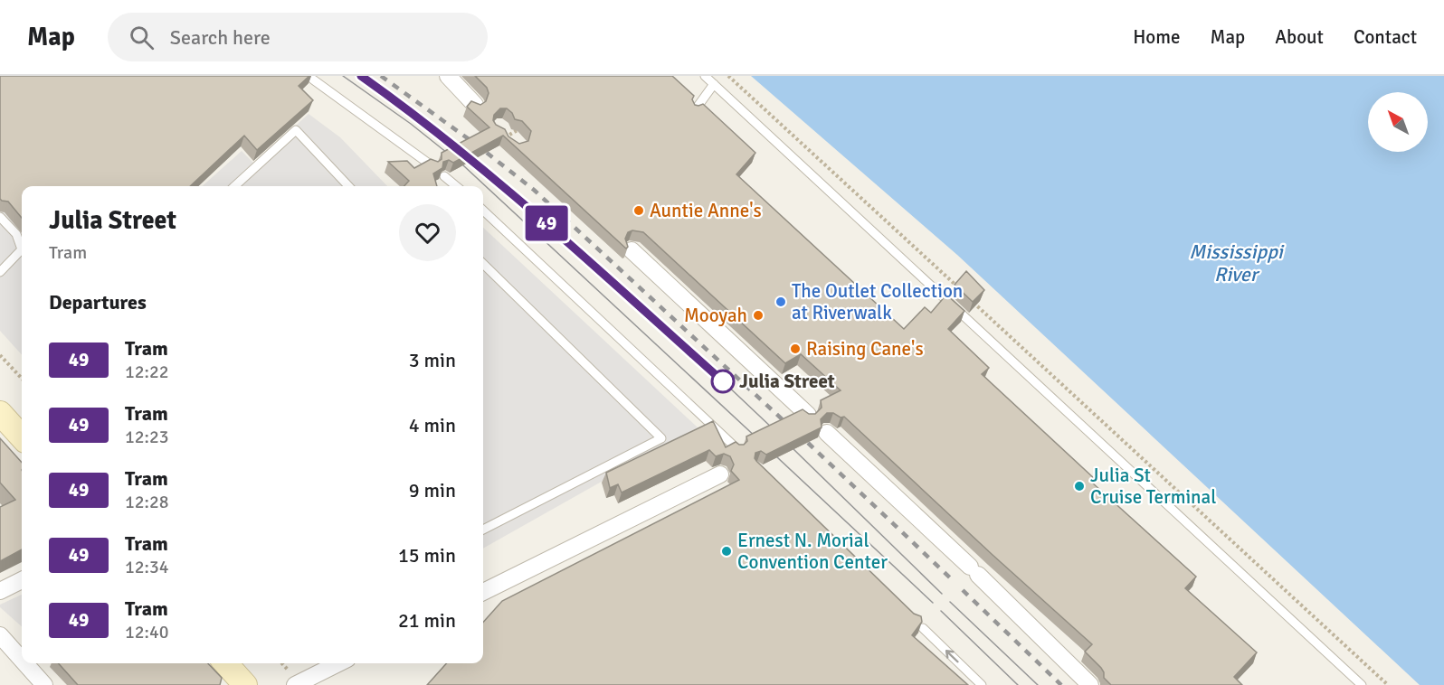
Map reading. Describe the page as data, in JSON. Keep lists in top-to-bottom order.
{
  "water": ["Mississippi River"],
  "places": [
    "Auntie Anne's",
    "The Outlet Collection at Riverwalk",
    "Mooyah",
    "Raising Cane's",
    "Julia Street",
    "Julia St Cruise Terminal",
    "Ernest N. Morial Convention Center"
  ],
  "lines": ["tram line 49"],
  "north": "top left",
  "page": {
    "header": "Map",
    "search": "Search here",
    "nav": [
      "Home",
      "Map",
      "About",
      "Contact"
    ],
    "on_map": "49",
    "heading": [
      ["Julia Street", "Tram"],
      "Departures"
    ],
    "list": [
      {
        "mark": "49",
        "name": "Tram",
        "note": "12:22",
        "value": "3 min"
      },
      {
        "mark": "49",
        "name": "Tram",
        "note": "12:23",
        "value": "4 min"
      },
      {
        "mark": "49",
        "name": "Tram",
        "note": "12:28",
        "value": "9 min"
      },
      {
        "mark": "49",
        "name": "Tram",
        "note": "12:34",
        "value": "15 min"
      },
      {
        "mark": "49",
        "name": "Tram",
        "note": "12:40",
        "value": "21 min"
      }
    ]
  }
}
